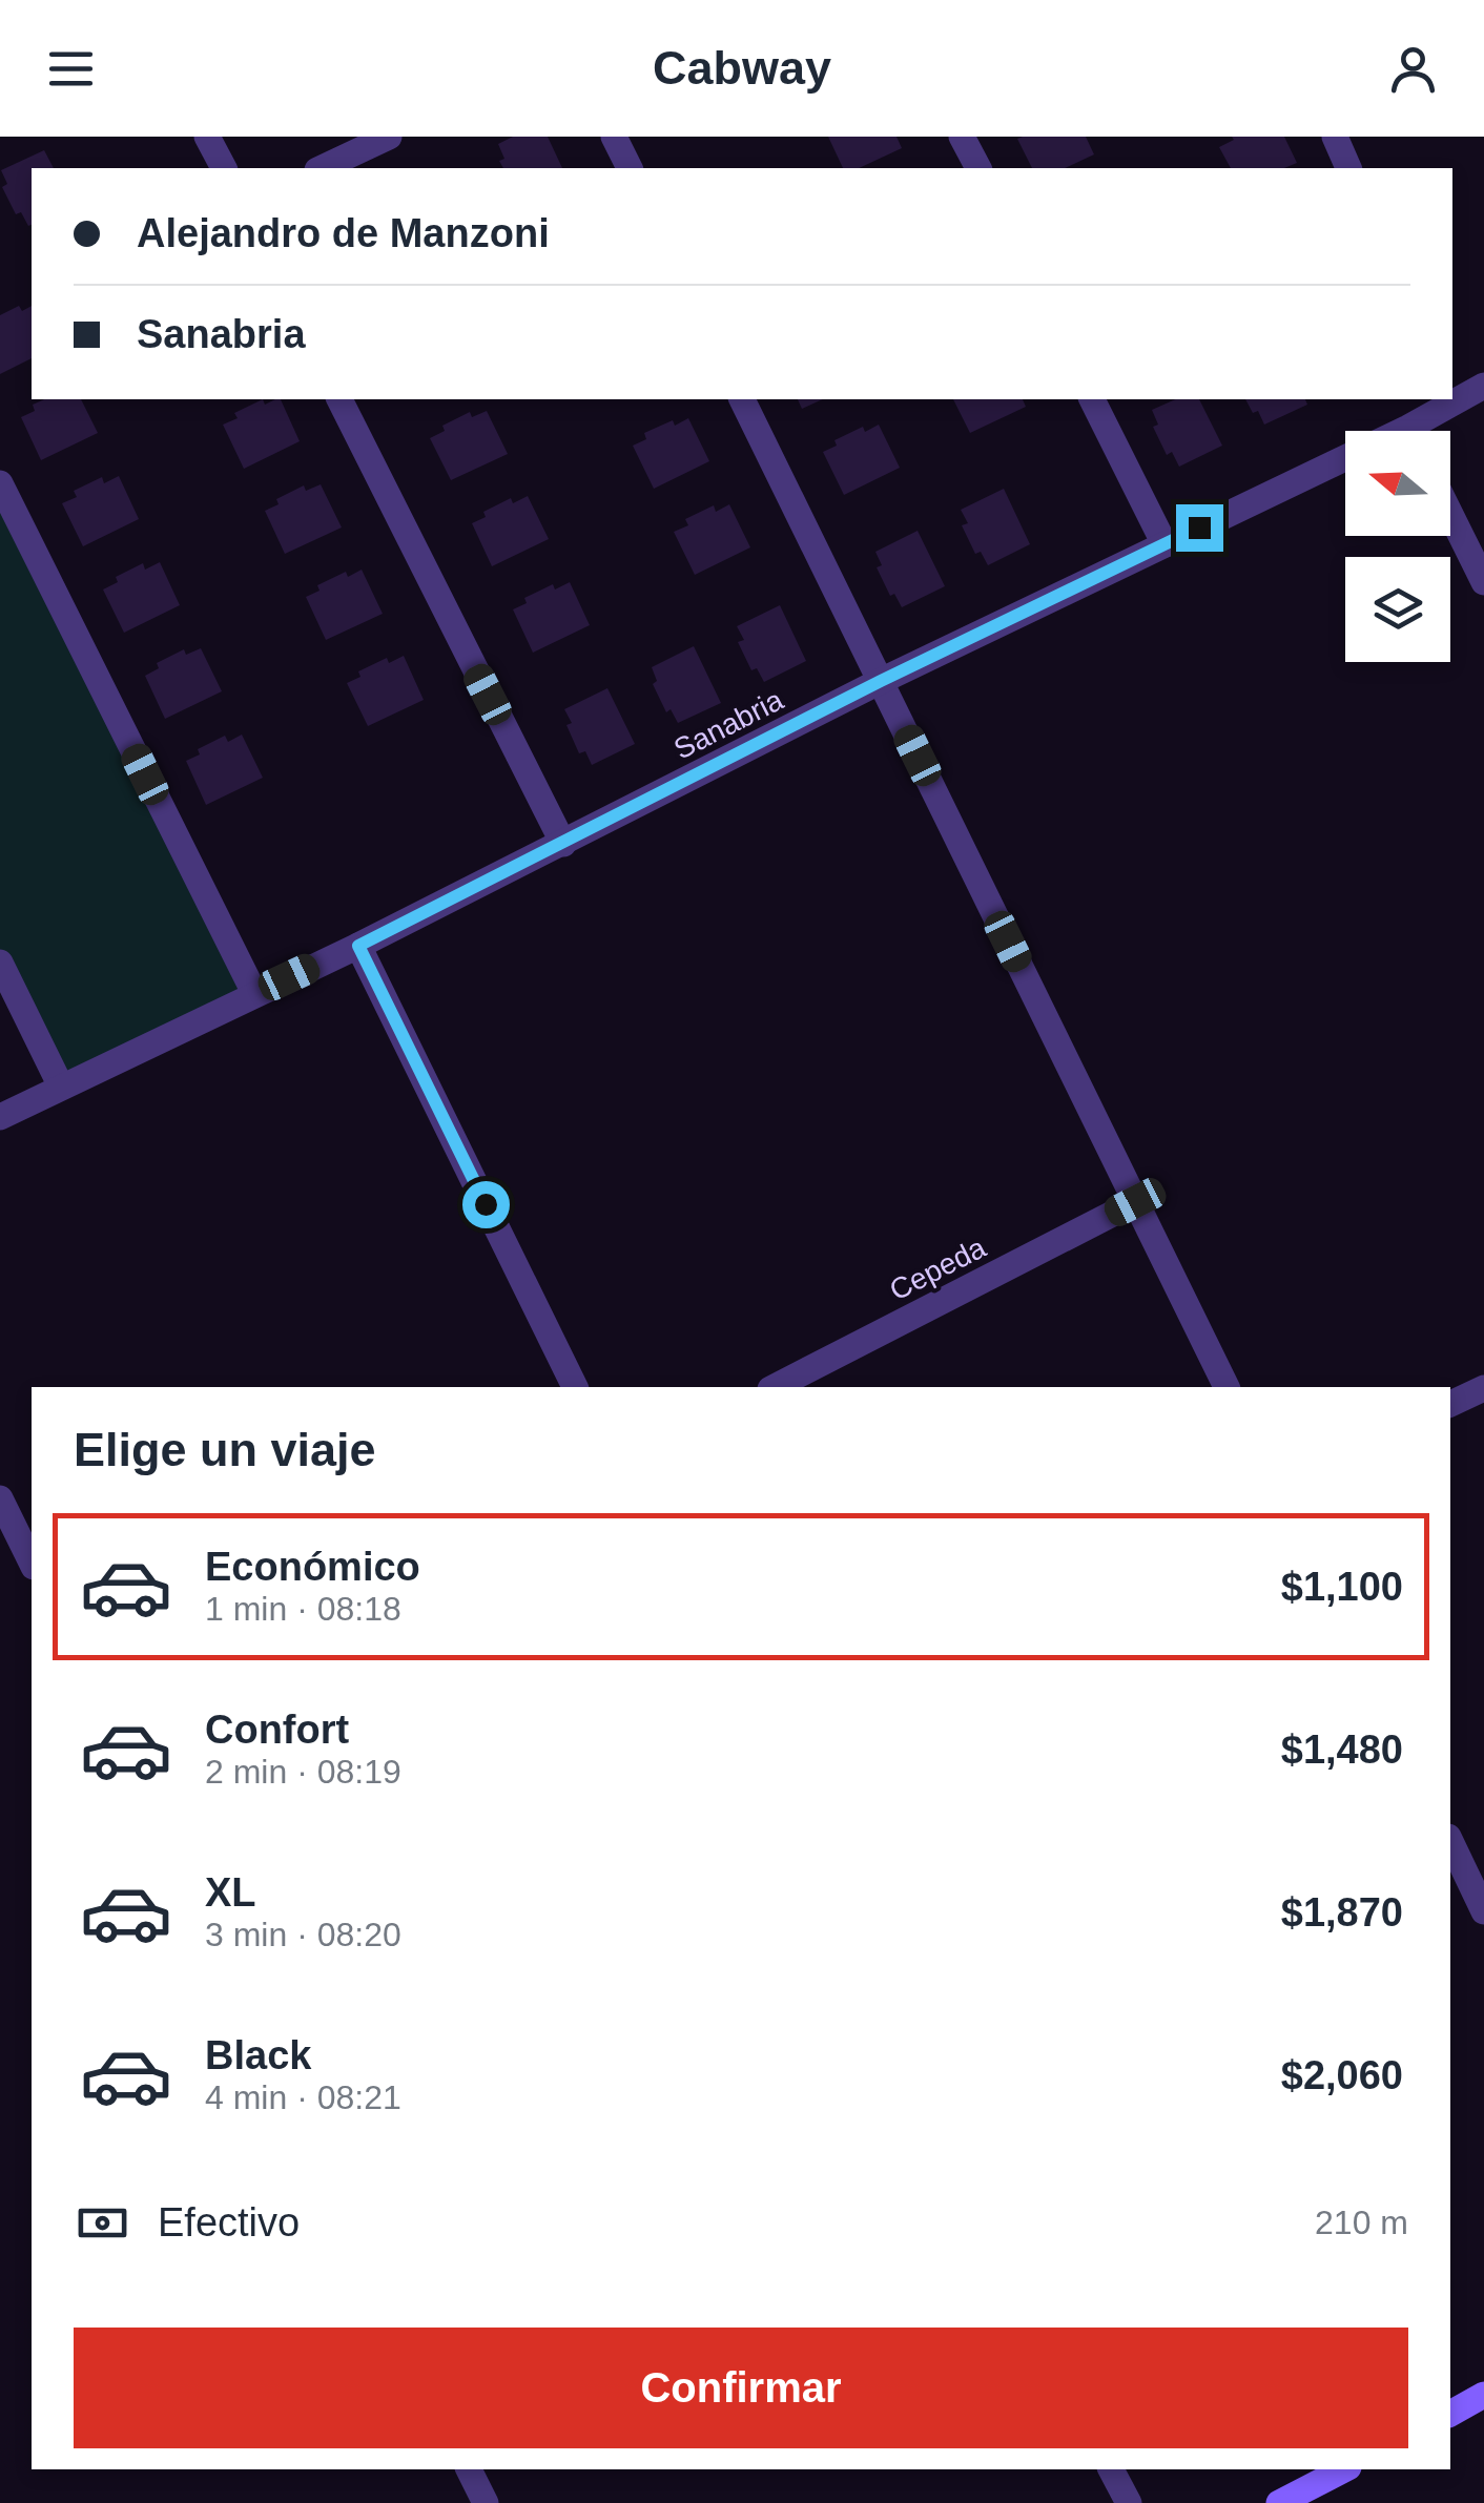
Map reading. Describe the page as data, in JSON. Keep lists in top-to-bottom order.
{
  "streets": {
    "street": ["Sanabria", "Cepeda"]
  },
  "north": "left",
  "page": {
    "header": "Cabway",
    "banner": ["Alejandro de Manzoni", "Sanabria"],
    "heading": "Elige un viaje",
    "list": [
      {
        "name": "Económico",
        "note": "1 min · 08:18",
        "value": "$1,100"
      },
      {
        "name": "Confort",
        "note": "2 min · 08:19",
        "value": "$1,480"
      },
      {
        "name": "XL",
        "note": "3 min · 08:20",
        "value": "$1,870"
      },
      {
        "name": "Black",
        "note": "4 min · 08:21",
        "value": "$2,060"
      }
    ],
    "pay": ["Efectivo", "210 m"],
    "buttons": "Confirmar"
  }
}
